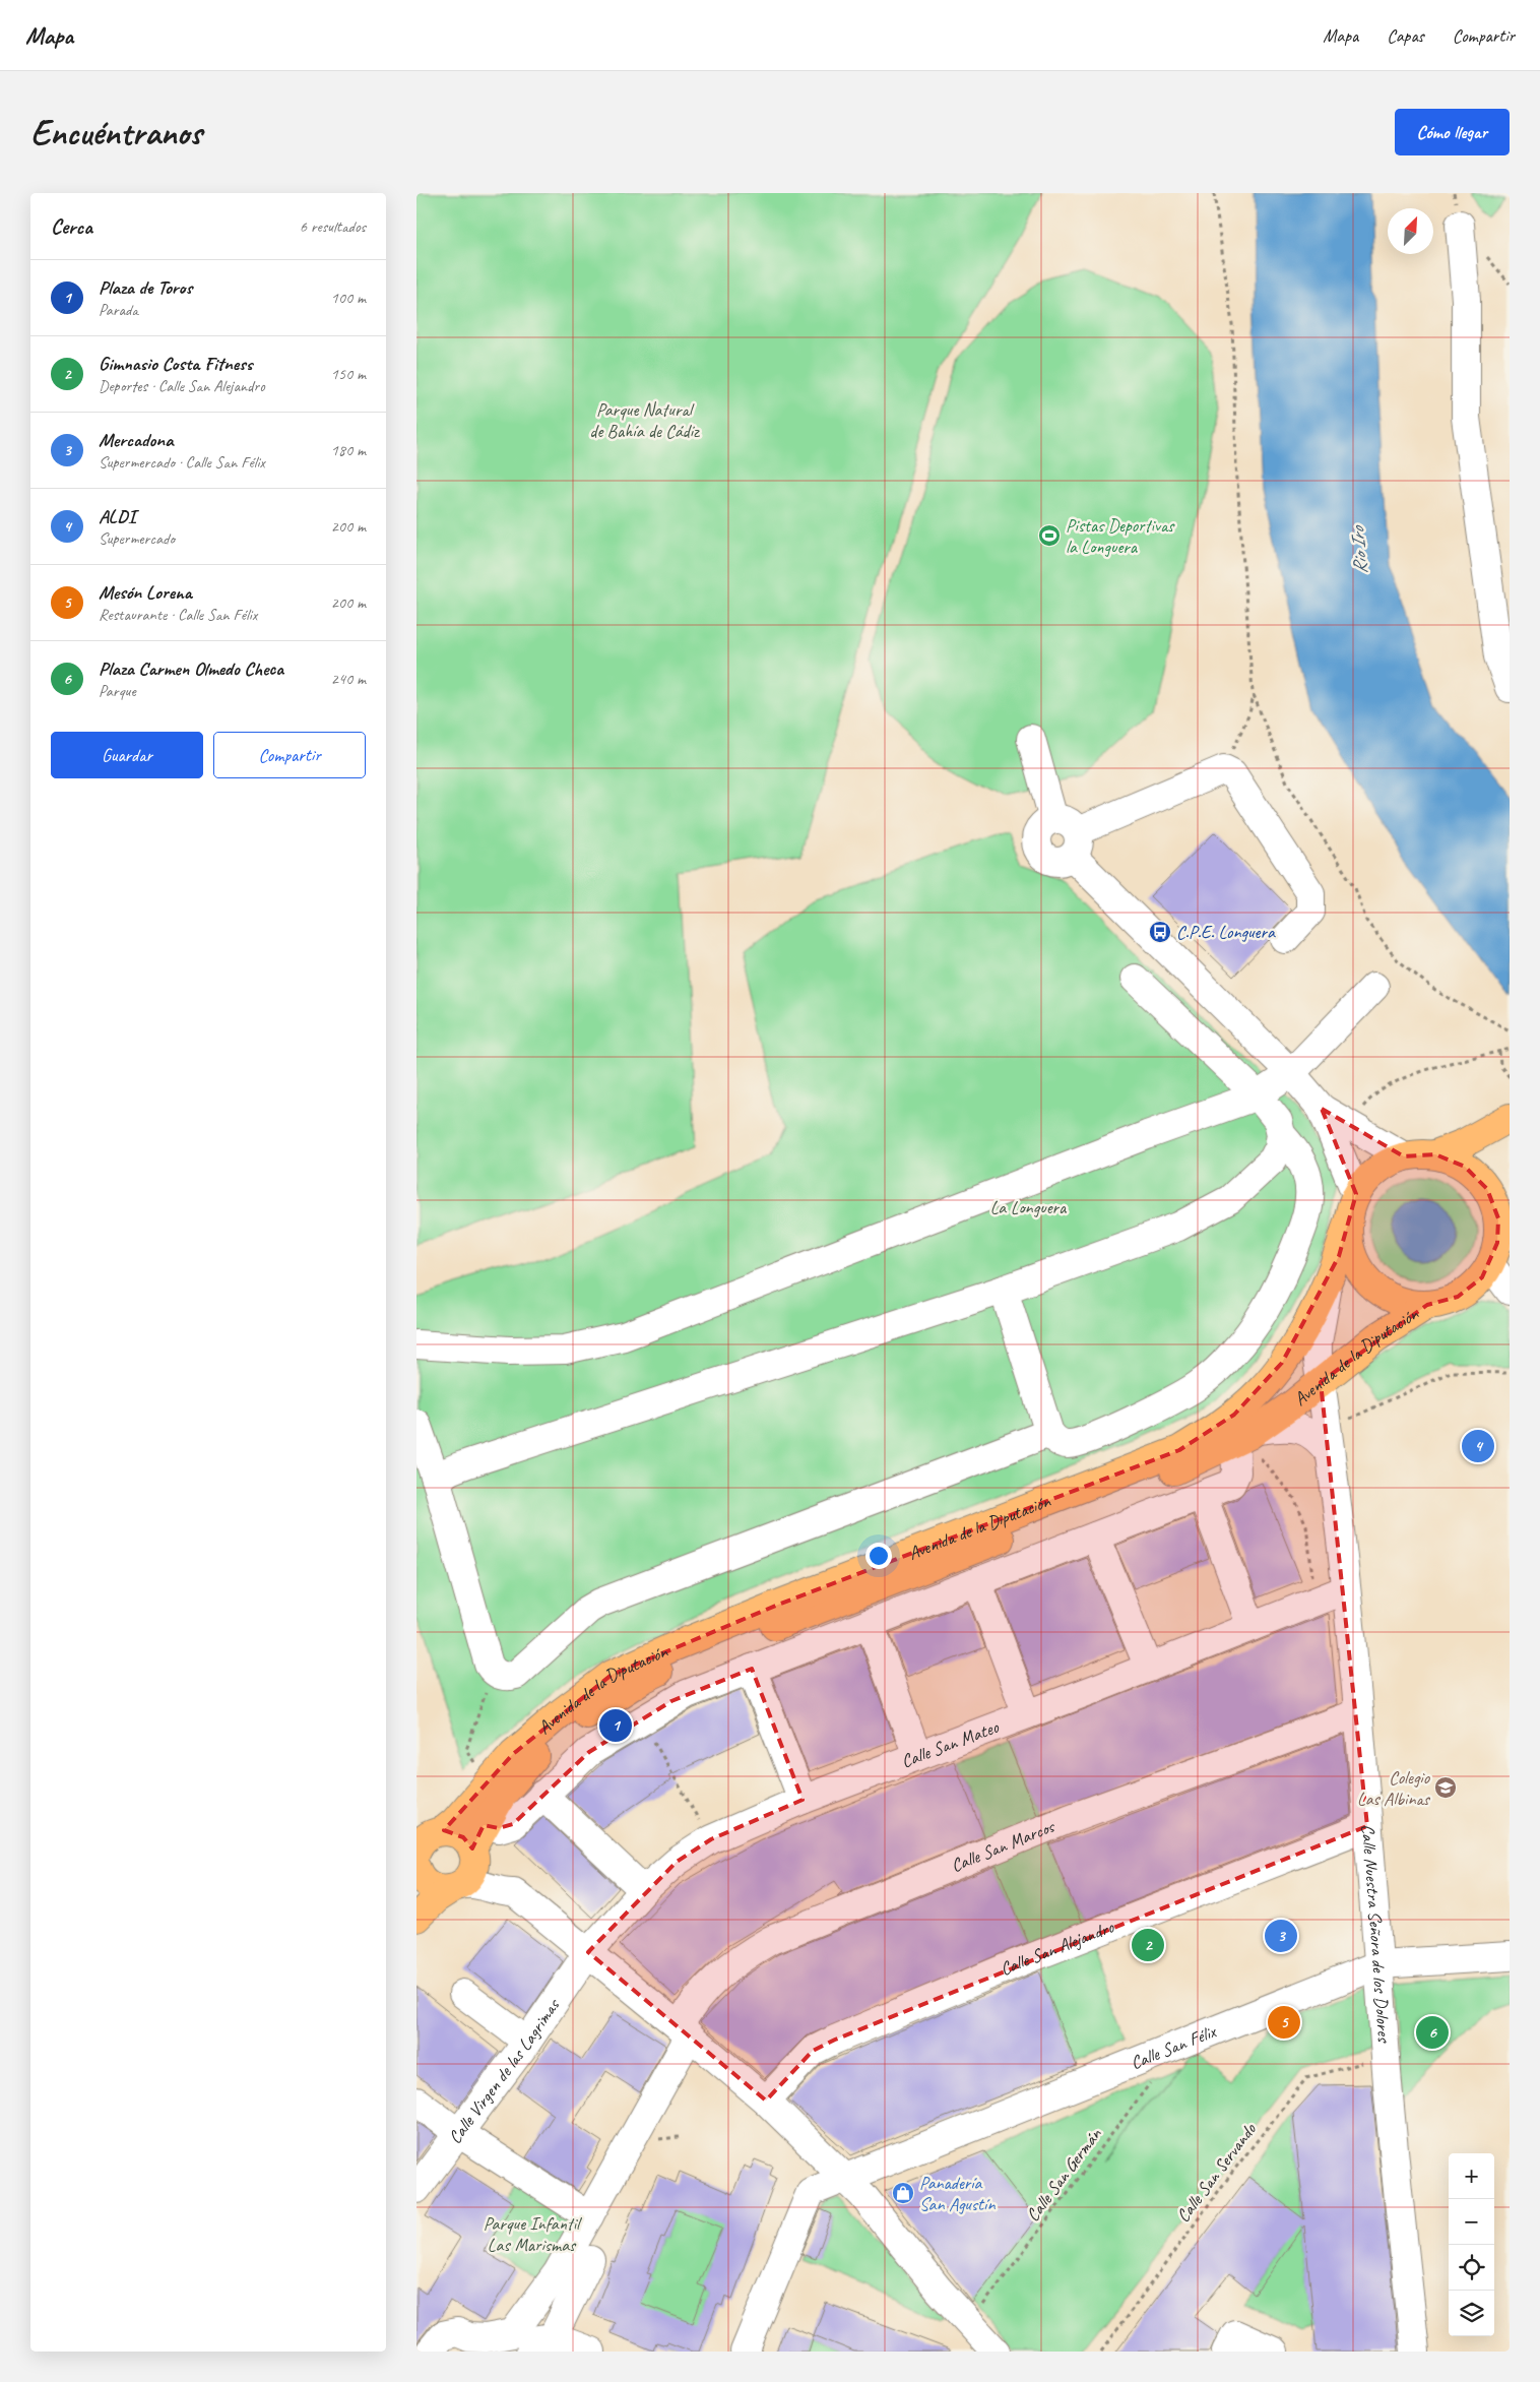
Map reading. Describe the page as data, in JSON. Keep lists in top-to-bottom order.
{
  "streets": {
    "main road": ["Avenida de la Diputación"],
    "street": [
      "Calle San Mateo",
      "Calle San Marcos",
      "Calle Nuestra Señora de los Dolores",
      "Calle San Alejandro",
      "Calle San Félix",
      "Calle Virgen de las Lagrimas"
    ],
    "path": ["Calle San Servando", "Calle San Germán"]
  },
  "crossings": [
    ["Avenida de la Diputación", "Calle Nuestra Señora de los Dolores"],
    ["Calle San Mateo", "Calle Nuestra Señora de los Dolores"],
    ["Calle San Mateo", "Calle Virgen de las Lagrimas"],
    ["Calle San Marcos", "Calle Nuestra Señora de los Dolores"],
    ["Calle Nuestra Señora de los Dolores", "Calle San Alejandro"],
    ["Calle Nuestra Señora de los Dolores", "Calle San Félix"],
    ["Calle Nuestra Señora de los Dolores", "Calle San Servando"]
  ],
  "water": ["Rio Iro"],
  "parks": ["Parque Natural de Bahía de Cádiz", "La Longuera", "Parque Infantil Las Marismas"],
  "places": {
    "sports": ["Pistas Deportivas la Longuera"],
    "bus stop": ["C.P.E. Longuera"],
    "school or university": ["Colegio Las Albinas"],
    "shop": ["Panadería San Agustín"]
  },
  "north": "top right",
  "page": {
    "header": "Mapa",
    "nav": ["Mapa", "Capas", "Compartir"],
    "buttons": [
      "Cómo llegar",
      ["Guardar", "Compartir"]
    ],
    "title": "Encuéntranos",
    "heading": ["Cerca", "6 resultados"],
    "list": [
      {
        "mark": "1",
        "name": "Plaza de Toros",
        "note": "Parada",
        "value": "100 m"
      },
      {
        "mark": "2",
        "name": "Gimnasio Costa Fitness",
        "note": "Deportes · Calle San Alejandro",
        "value": "150 m"
      },
      {
        "mark": "3",
        "name": "Mercadona",
        "note": "Supermercado · Calle San Félix",
        "value": "180 m"
      },
      {
        "mark": "4",
        "name": "ALDI",
        "note": "Supermercado",
        "value": "200 m"
      },
      {
        "mark": "5",
        "name": "Mesón Lorena",
        "note": "Restaurante · Calle San Félix",
        "value": "200 m"
      },
      {
        "mark": "6",
        "name": "Plaza Carmen Olmedo Checa",
        "note": "Parque",
        "value": "240 m"
      }
    ],
    "pins": [
      "4",
      "1",
      "3",
      "2",
      "5",
      "6"
    ],
    "map_buttons": ["+", "−"]
  }
}
